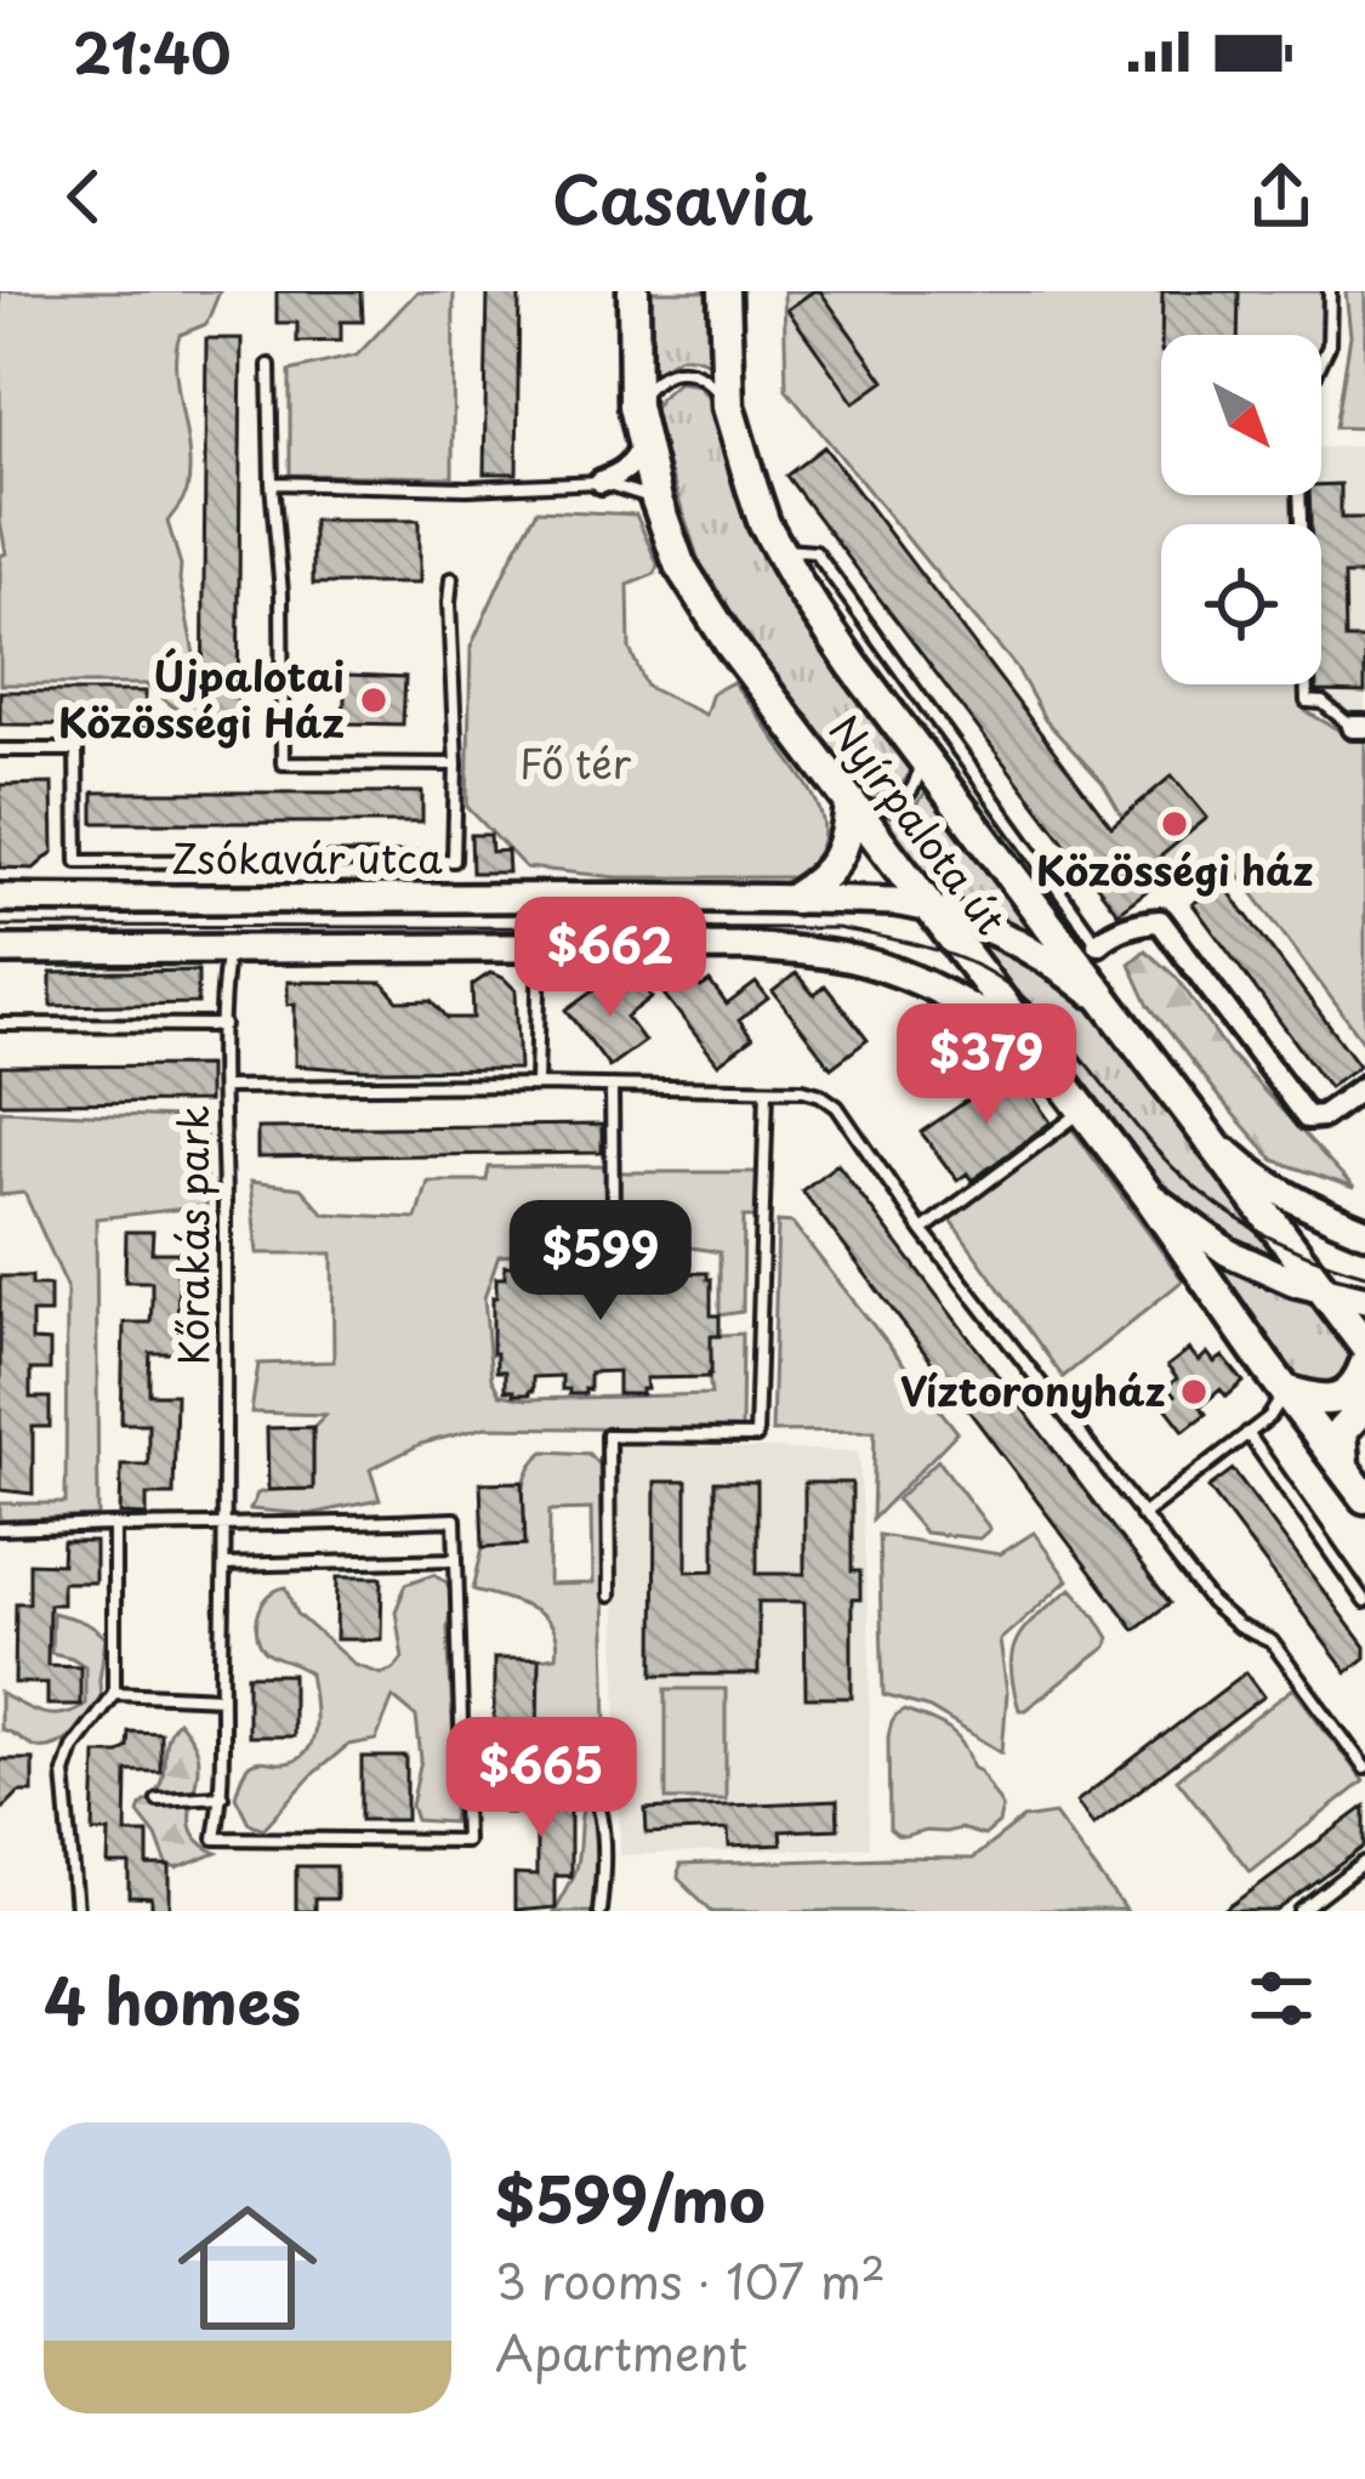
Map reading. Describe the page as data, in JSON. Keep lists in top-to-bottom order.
{
  "streets": {
    "main road": ["Nyírpalota út"],
    "street": ["Zsókavár utca"],
    "lane": ["Kőrakás park"]
  },
  "crossings": [
    ["Nyírpalota út", "Zsókavár utca"]
  ],
  "parks": ["Fő tér"],
  "places": ["Újpalotai Közösségi Ház", "Közösségi ház", "Víztoronyház"],
  "north": "bottom right",
  "page": {
    "status": "21:40",
    "header": "Casavia",
    "price": [
      "$662",
      "$379",
      "$599",
      "$665"
    ],
    "heading": "4 homes",
    "list": [
      {
        "name": "$599/mo",
        "note": "3 rooms · 107 m² · Apartment"
      }
    ]
  }
}
